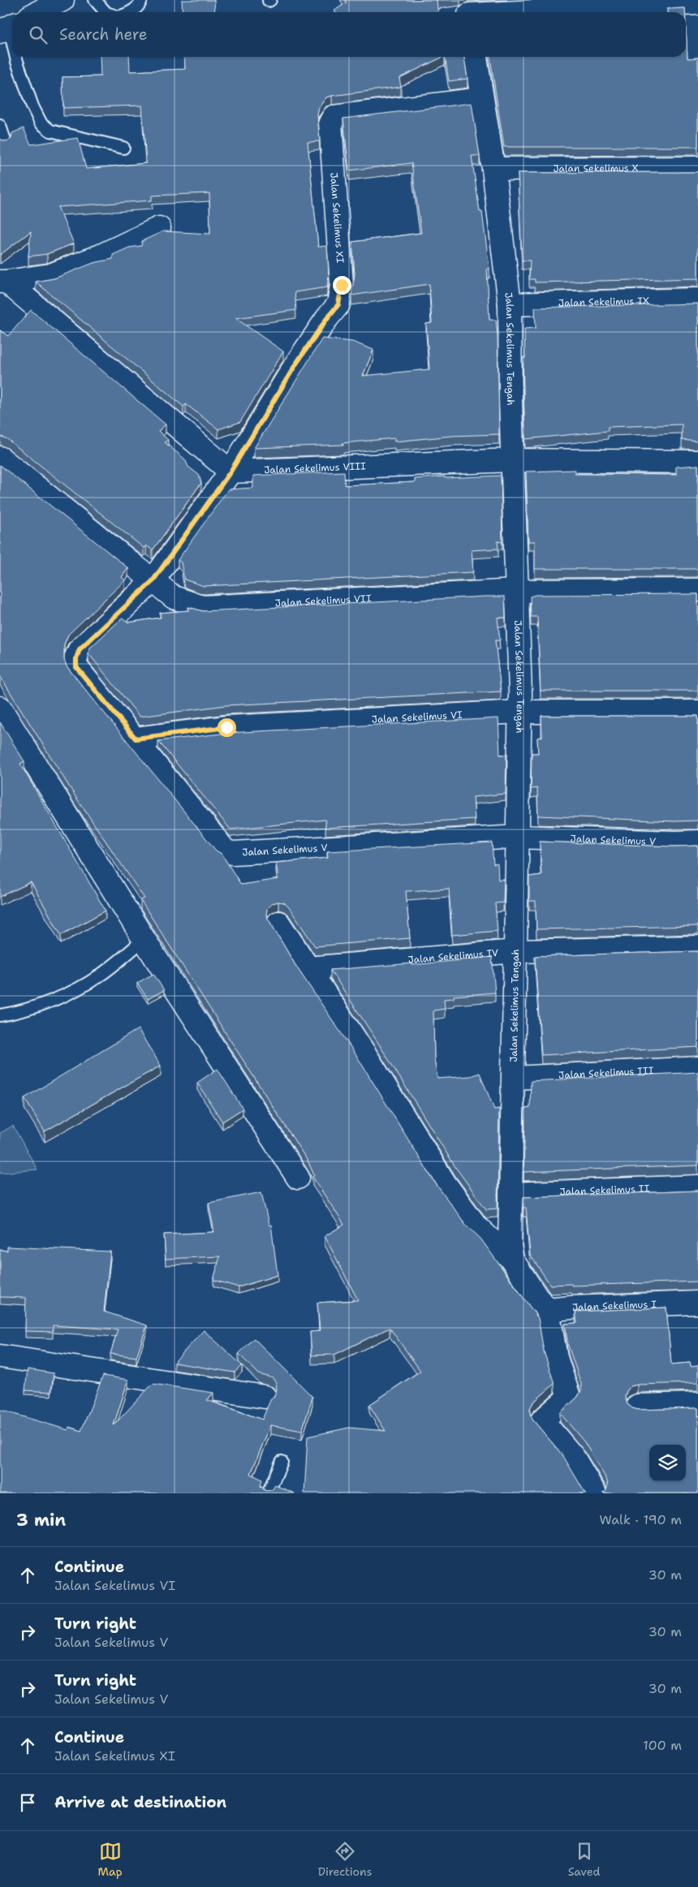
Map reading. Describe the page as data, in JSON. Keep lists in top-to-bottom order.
{
  "streets": {
    "main road": [
      "Jalan Sekelimus X",
      "Jalan Sekelimus XI",
      "Jalan Sekelimus IX",
      "Jalan Sekelimus Tengah",
      "Jalan Sekelimus VIII",
      "Jalan Sekelimus VII",
      "Jalan Sekelimus VI",
      "Jalan Sekelimus V",
      "Jalan Sekelimus IV",
      "Jalan Sekelimus III",
      "Jalan Sekelimus II",
      "Jalan Sekelimus I"
    ]
  },
  "crossings": [
    ["Jalan Sekelimus X", "Jalan Sekelimus Tengah"],
    ["Jalan Sekelimus XI", "Jalan Sekelimus Tengah"],
    ["Jalan Sekelimus XI", "Jalan Sekelimus VIII"],
    ["Jalan Sekelimus XI", "Jalan Sekelimus VII"],
    ["Jalan Sekelimus XI", "Jalan Sekelimus V"],
    ["Jalan Sekelimus IX", "Jalan Sekelimus Tengah"],
    ["Jalan Sekelimus Tengah", "Jalan Sekelimus VIII"],
    ["Jalan Sekelimus Tengah", "Jalan Sekelimus VII"],
    ["Jalan Sekelimus Tengah", "Jalan Sekelimus VI"],
    ["Jalan Sekelimus Tengah", "Jalan Sekelimus V"],
    ["Jalan Sekelimus Tengah", "Jalan Sekelimus IV"],
    ["Jalan Sekelimus Tengah", "Jalan Sekelimus III"],
    ["Jalan Sekelimus Tengah", "Jalan Sekelimus II"],
    ["Jalan Sekelimus Tengah", "Jalan Sekelimus I"],
    ["Jalan Sekelimus VII", "Jalan Sekelimus V"],
    ["Jalan Sekelimus VI", "Jalan Sekelimus V"]
  ],
  "page": {
    "search": "Search here",
    "heading": ["3 min", "Walk · 190 m"],
    "list": [
      ["Continue", "Jalan Sekelimus VI", "30 m"],
      ["Turn right", "Jalan Sekelimus V", "30 m"],
      ["Turn right", "Jalan Sekelimus V", "30 m"],
      ["Continue", "Jalan Sekelimus XI", "100 m"],
      "Arrive at destination"
    ],
    "nav": ["Map", "Directions", "Saved"]
  }
}
